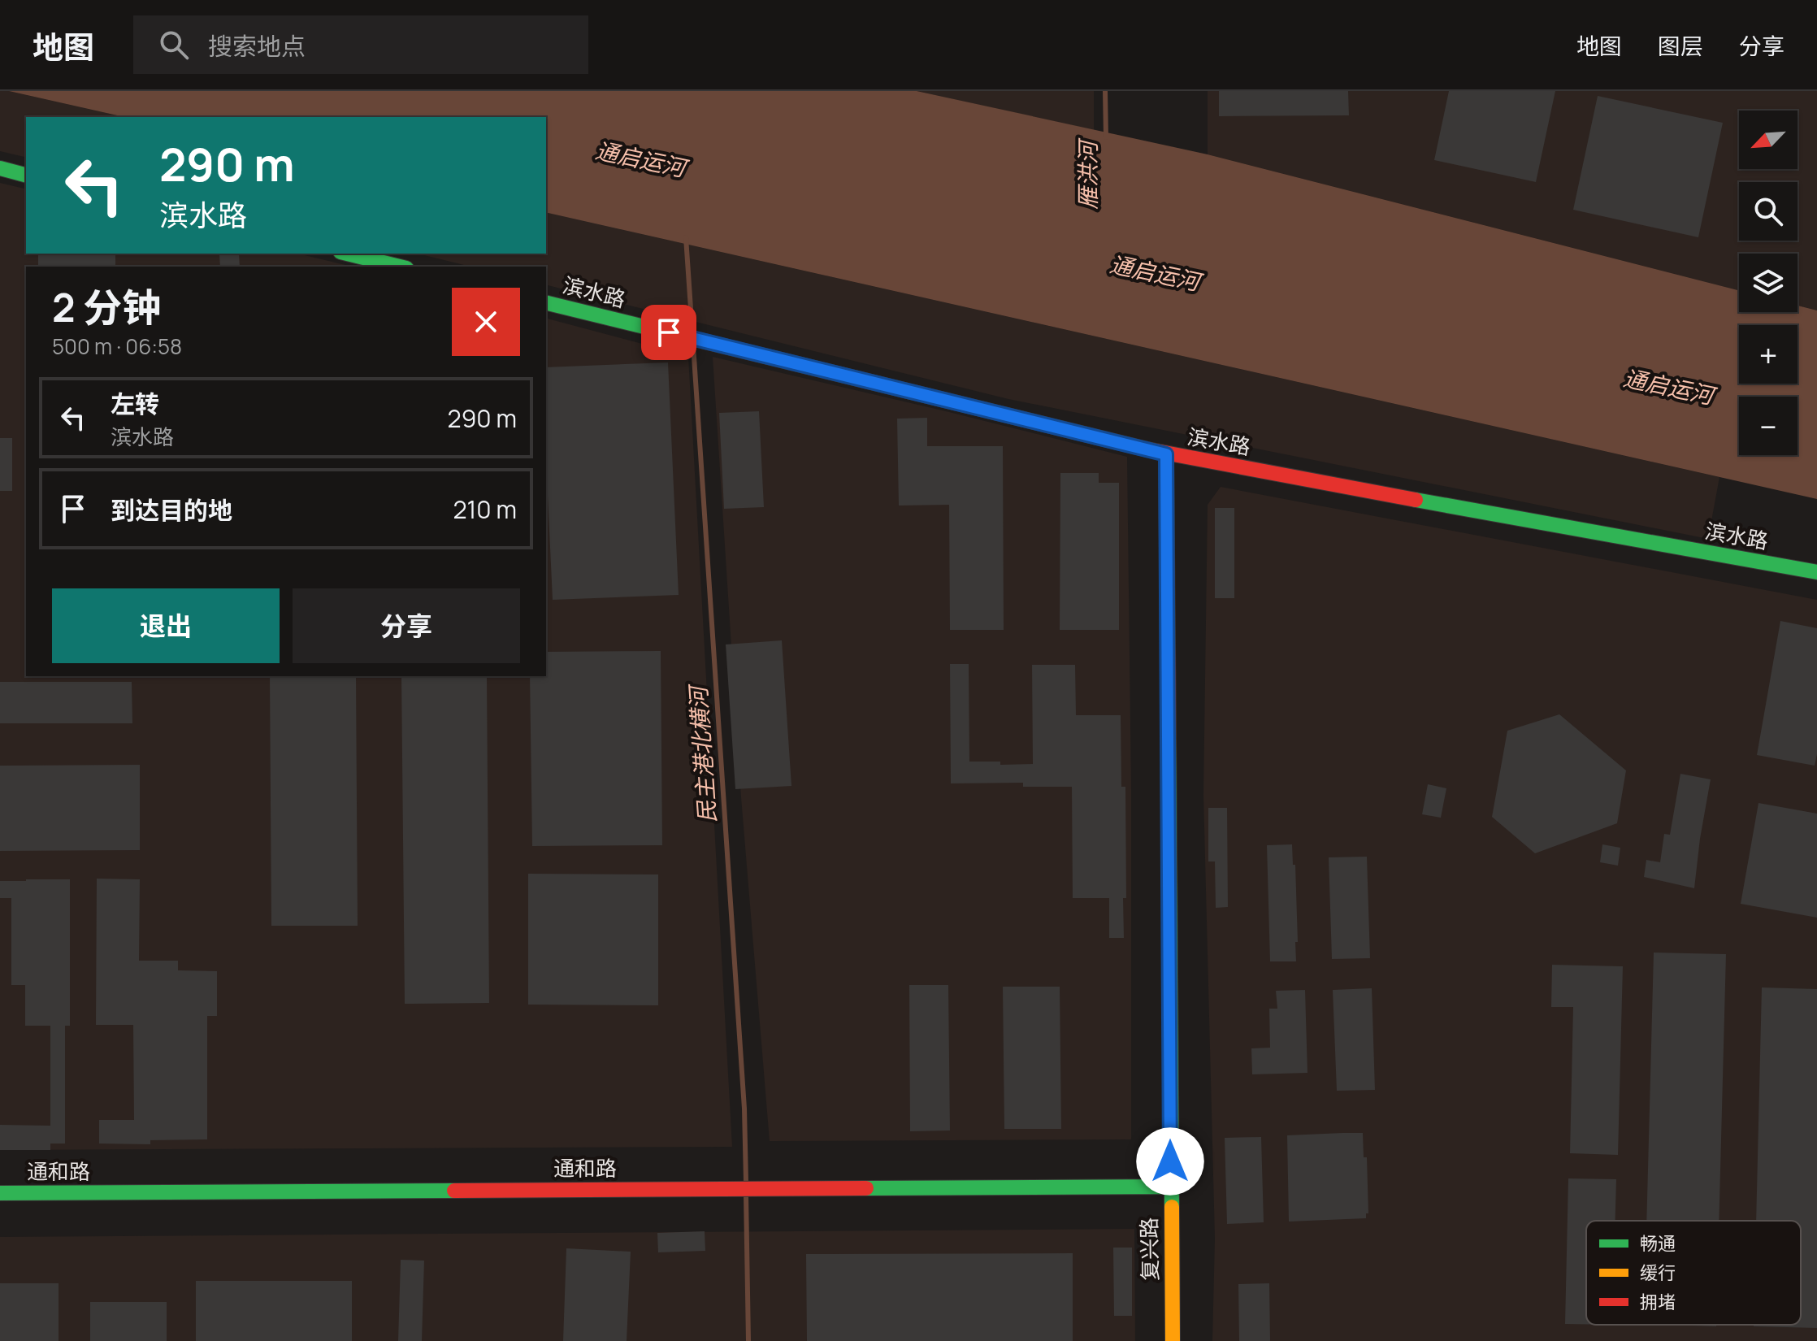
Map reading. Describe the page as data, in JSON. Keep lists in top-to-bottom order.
{
  "streets": {
    "street": ["滨水路", "通和路", "复兴路"]
  },
  "crossings": [
    ["滨水路", "复兴路"],
    ["通和路", "复兴路"]
  ],
  "water": ["通启运河", "雁洪河", "民主港北横河"],
  "legend": ["畅通", "缓行", "拥堵"],
  "north": "bottom left",
  "page": {
    "header": "地图",
    "search": "搜索地点",
    "nav": ["地图", "图层", "分享"],
    "map_buttons": ["+", "−"],
    "turn": ["290 m", "滨水路"],
    "heading": ["2 分钟", "500 m · 06:58"],
    "list": [
      {
        "name": "左转",
        "note": "滨水路",
        "value": "290 m"
      },
      {
        "name": "到达目的地",
        "value": "210 m"
      }
    ],
    "buttons": ["退出", "分享"]
  }
}
